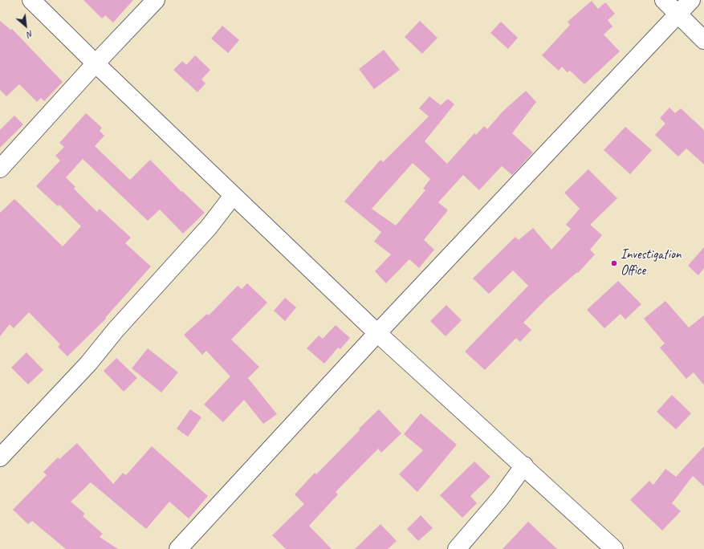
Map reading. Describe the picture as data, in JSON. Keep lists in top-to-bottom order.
{
  "places": ["Investigation Office"],
  "north": "bottom right"
}
